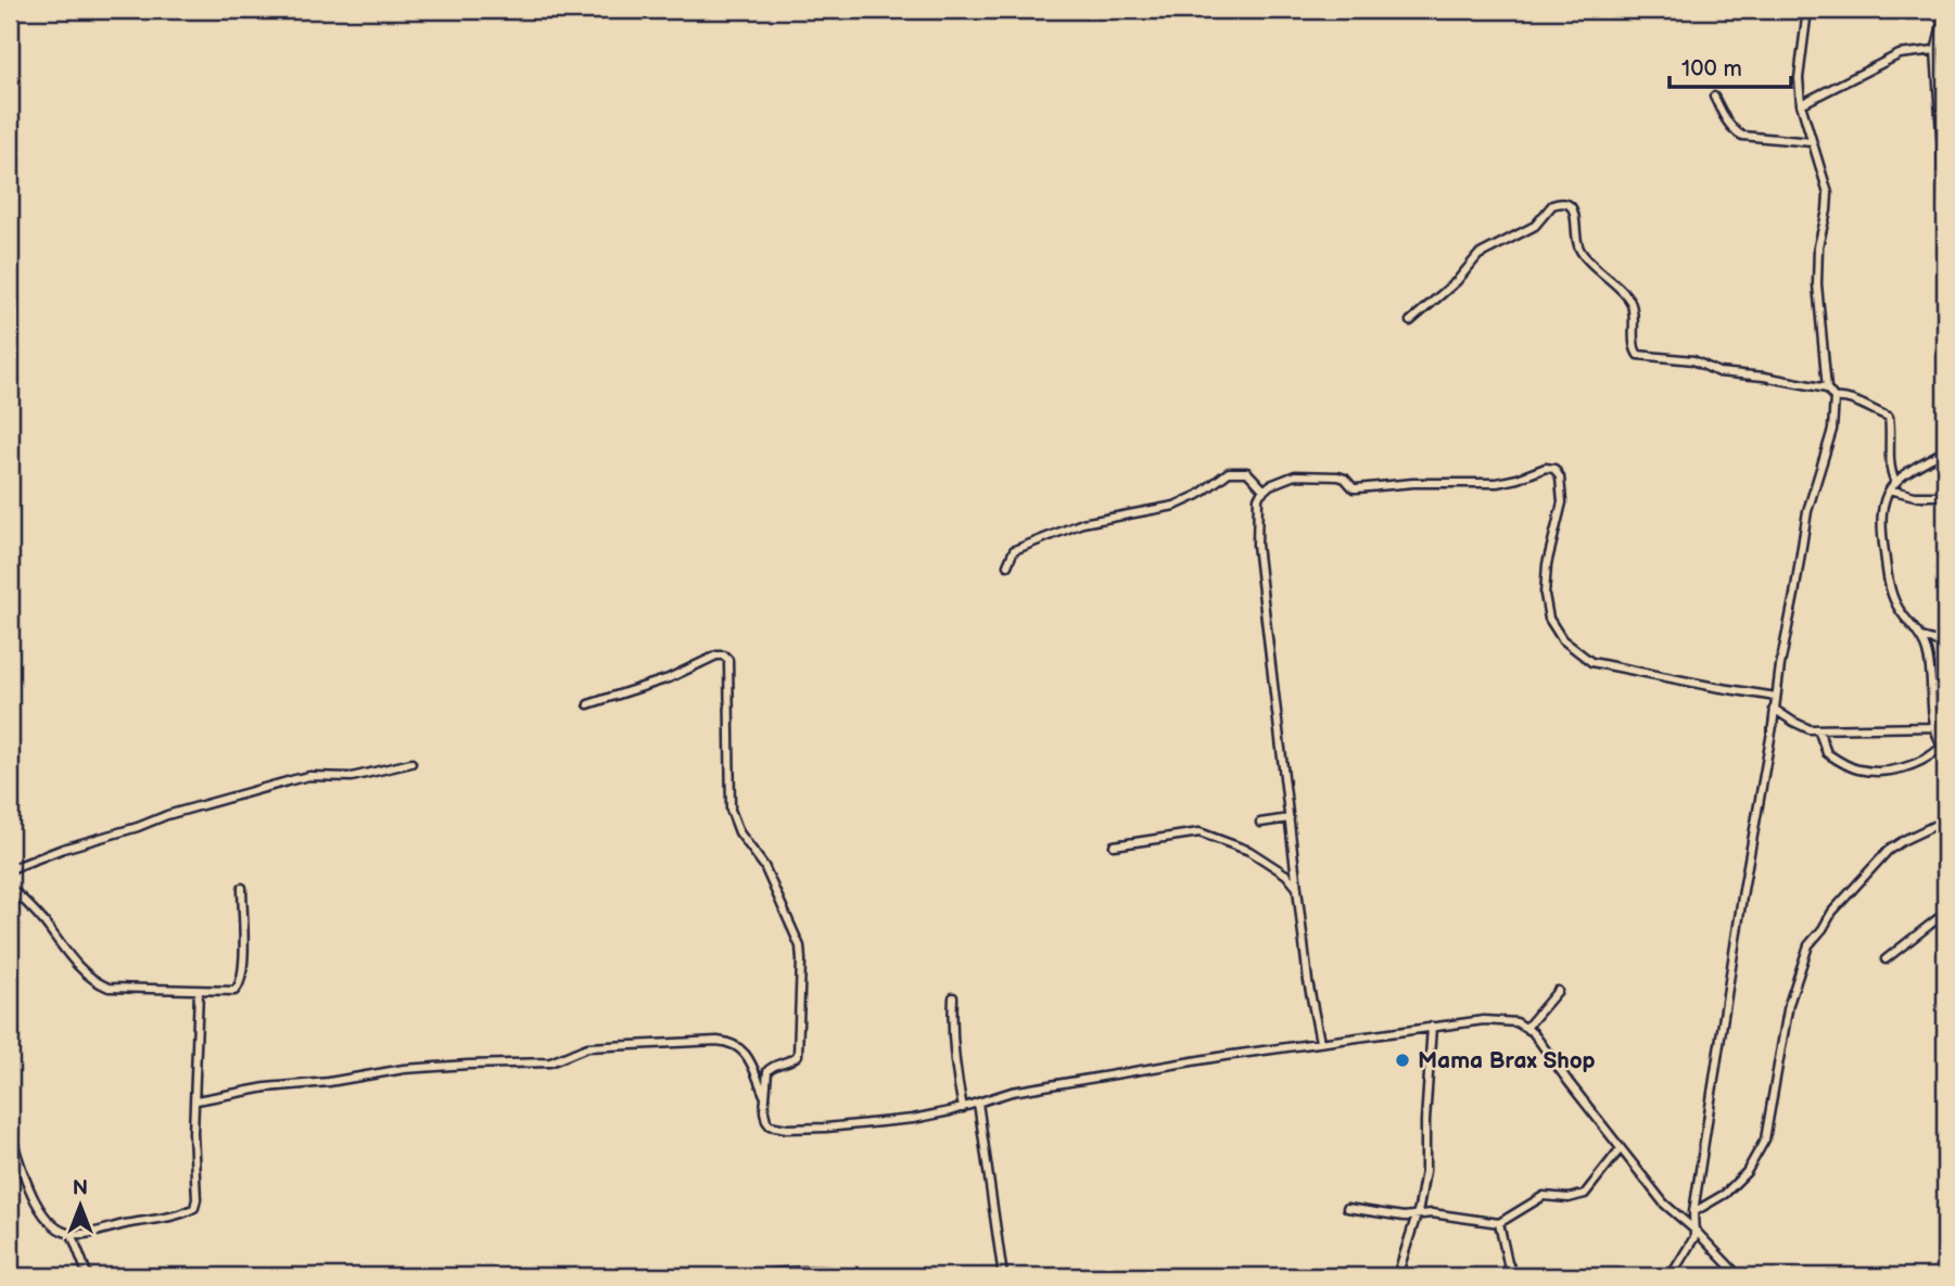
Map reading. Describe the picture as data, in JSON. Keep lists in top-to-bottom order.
{
  "places": ["Mama Brax Shop"],
  "scale_bar": "100 m",
  "north": "top"
}
